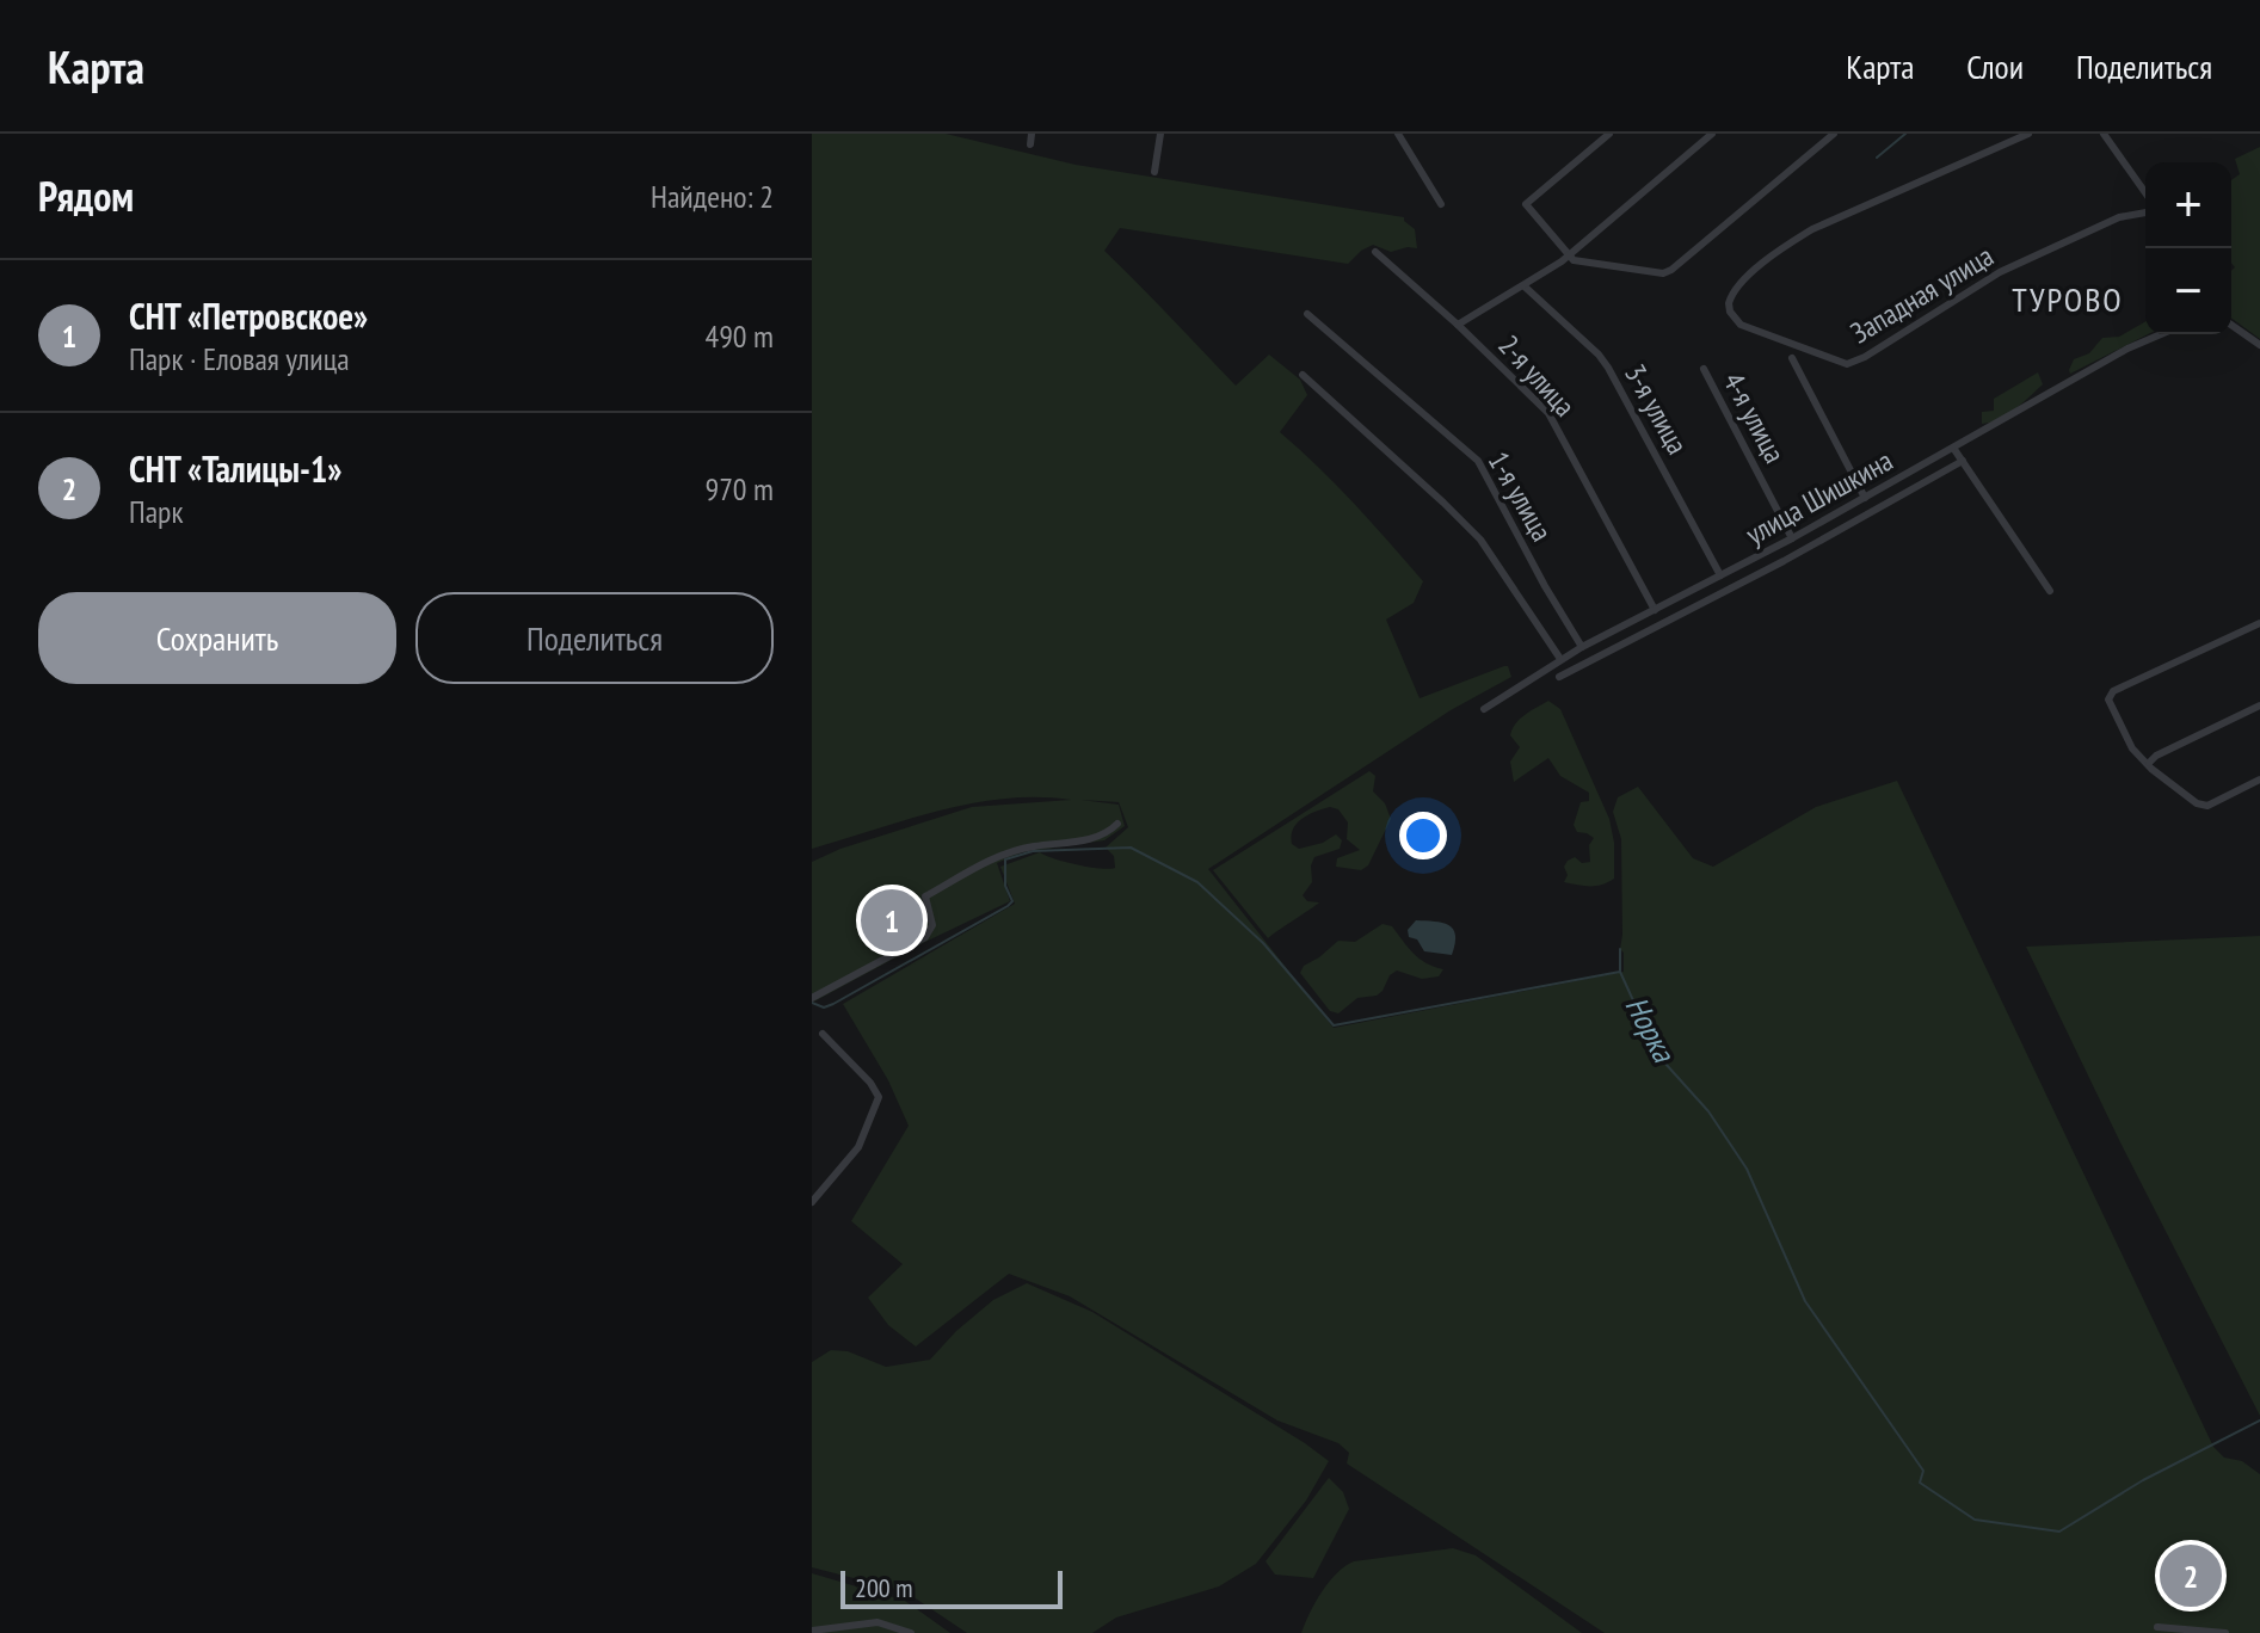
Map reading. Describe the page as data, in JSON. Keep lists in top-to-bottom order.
{
  "streets": {
    "street": [
      "Западная улица",
      "2-я улица",
      "3-я улица",
      "4-я улица",
      "1-я улица",
      "улица Шишкина"
    ]
  },
  "crossings": [
    ["2-я улица", "улица Шишкина"],
    ["3-я улица", "улица Шишкина"],
    ["4-я улица", "улица Шишкина"],
    ["1-я улица", "улица Шишкина"]
  ],
  "districts": ["ТУРОВО"],
  "water": ["Норка"],
  "scale_bar": "200 m",
  "page": {
    "header": "Карта",
    "nav": ["Карта", "Слои", "Поделиться"],
    "heading": ["Рядом", "Найдено: 2"],
    "map_buttons": ["+", "−"],
    "list": [
      {
        "mark": "1",
        "name": "СНТ «Петровское»",
        "note": "Парк · Еловая улица",
        "value": "490 m"
      },
      {
        "mark": "2",
        "name": "СНТ «Талицы-1»",
        "note": "Парк",
        "value": "970 m"
      }
    ],
    "buttons": ["Сохранить", "Поделиться"],
    "pins": ["1", "2"],
    "scale": "200 m"
  }
}
